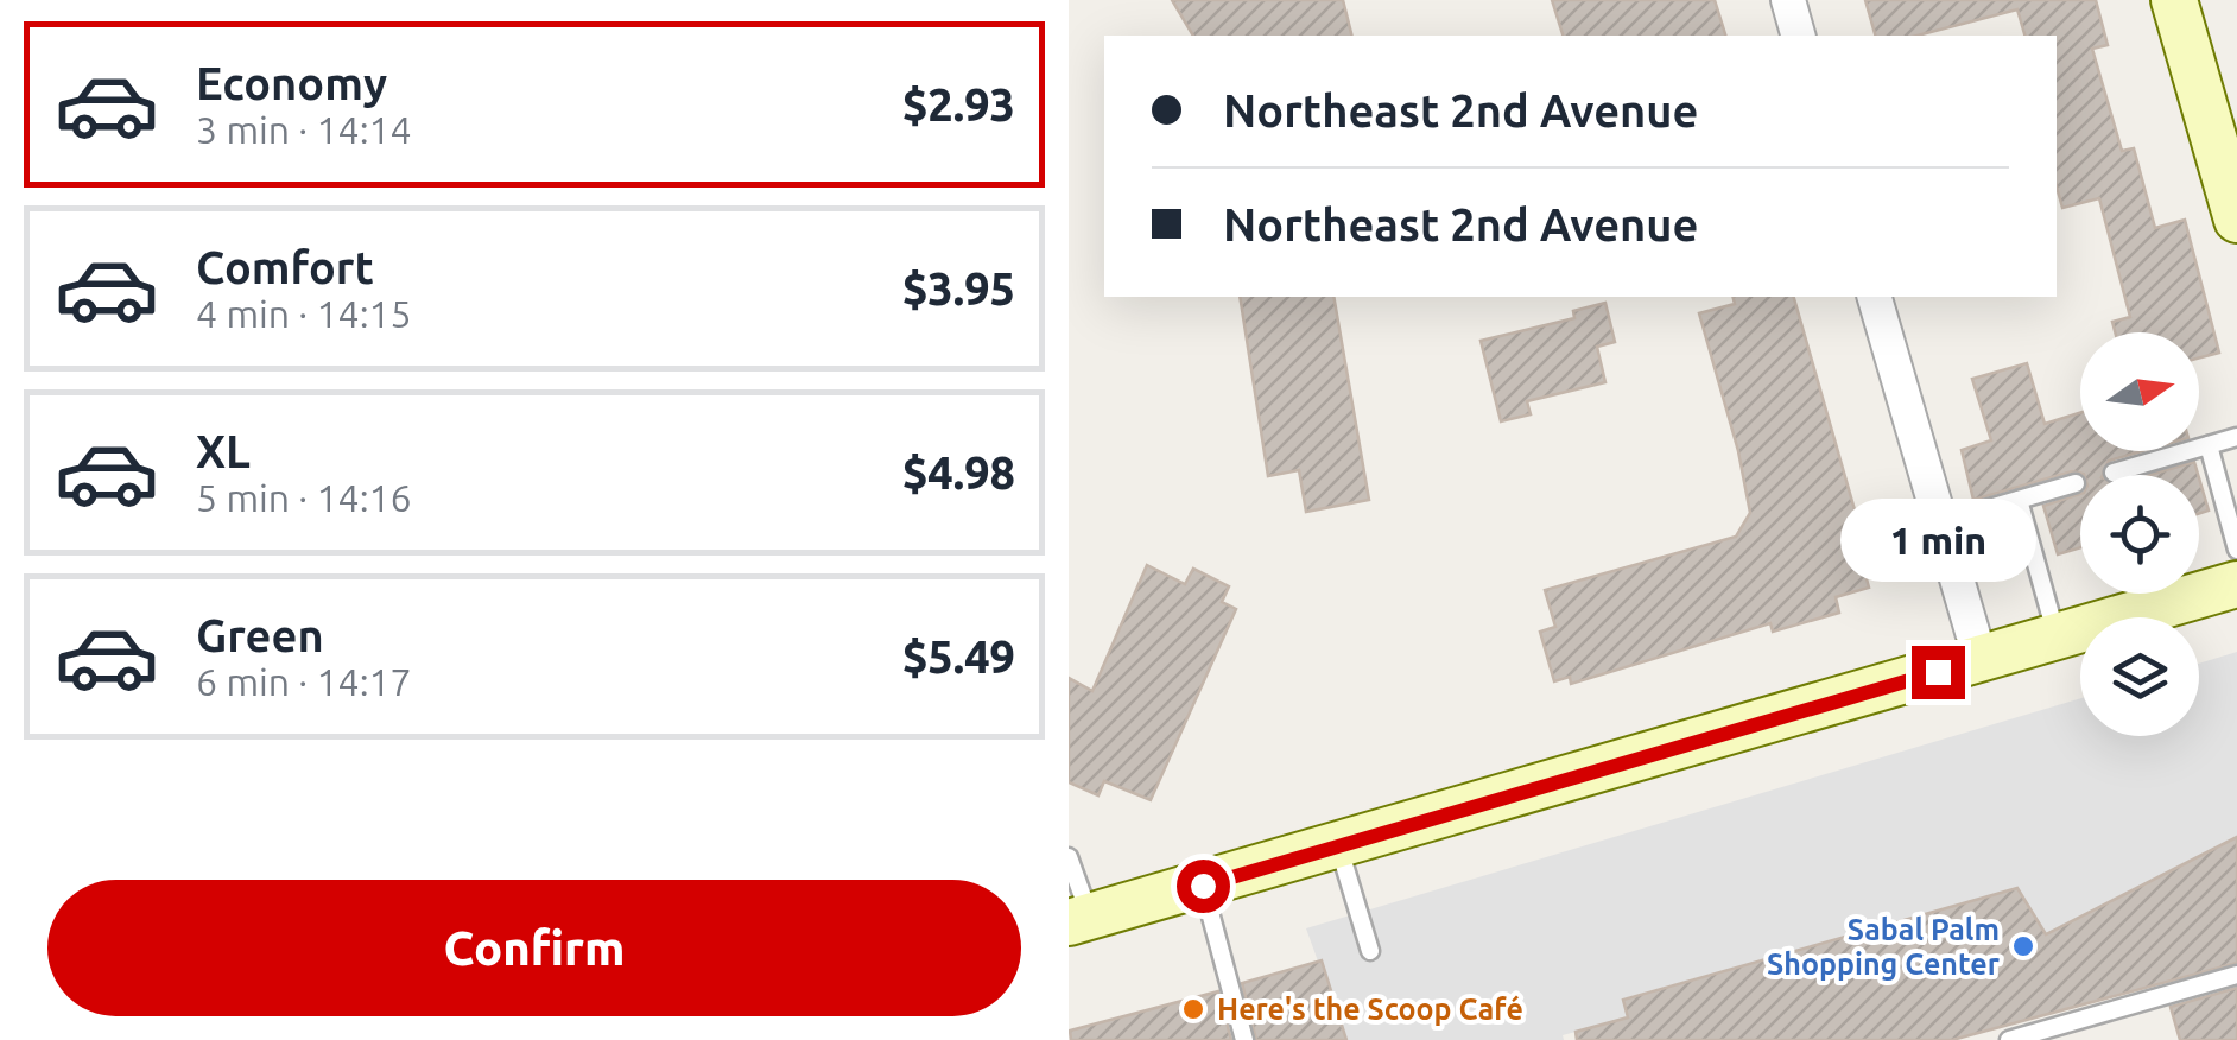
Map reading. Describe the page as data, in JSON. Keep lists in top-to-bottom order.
{
  "places": ["Sabal Palm Shopping Center", "Here's the Scoop Café"],
  "north": "right",
  "page": {
    "list": [
      {
        "name": "Economy",
        "note": "3 min · 14:14",
        "value": "$2.93"
      },
      {
        "name": "Comfort",
        "note": "4 min · 14:15",
        "value": "$3.95"
      },
      {
        "name": "XL",
        "note": "5 min · 14:16",
        "value": "$4.98"
      },
      {
        "name": "Green",
        "note": "6 min · 14:17",
        "value": "$5.49"
      }
    ],
    "banner": ["Northeast 2nd Avenue", "Northeast 2nd Avenue"],
    "bubble": "1 min",
    "buttons": "Confirm"
  }
}
